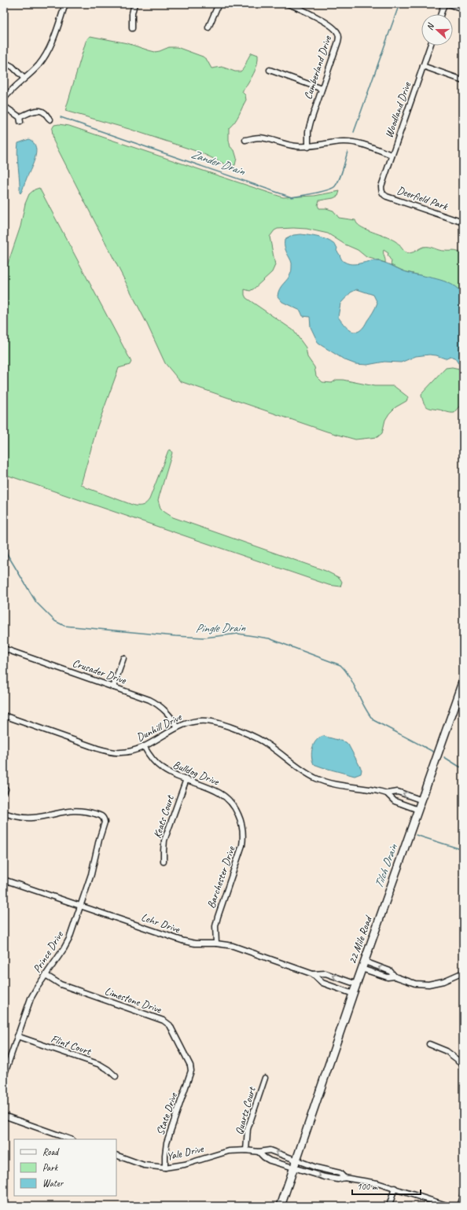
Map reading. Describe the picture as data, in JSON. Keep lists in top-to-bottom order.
{
  "streets": {
    "street": [
      "Cumberland Drive",
      "Woodland Drive",
      "Deerfield Park",
      "Crusader Drive",
      "Dunhill Drive",
      "Bulldog Drive",
      "Keats Court",
      "Barchester Drive",
      "Lehr Drive",
      "22 Mile Road",
      "Prince Drive",
      "Limestone Drive",
      "Flint Court",
      "Quartz Court",
      "State Drive",
      "Yale Drive"
    ]
  },
  "crossings": [
    ["Woodland Drive", "Deerfield Park"],
    ["Crusader Drive", "Dunhill Drive"],
    ["Dunhill Drive", "Bulldog Drive"],
    ["Dunhill Drive", "22 Mile Road"],
    ["Bulldog Drive", "Keats Court"],
    ["Bulldog Drive", "Barchester Drive"],
    ["Barchester Drive", "Lehr Drive"],
    ["Lehr Drive", "22 Mile Road"],
    ["Lehr Drive", "Prince Drive"],
    ["22 Mile Road", "Yale Drive"],
    ["Prince Drive", "Limestone Drive"],
    ["Prince Drive", "Flint Court"],
    ["Limestone Drive", "State Drive"],
    ["Quartz Court", "Yale Drive"],
    ["State Drive", "Yale Drive"]
  ],
  "water": ["Zander Drain", "Pingle Drain", "Tilch Drain"],
  "legend": ["Road", "Park", "Water"],
  "scale_bar": "100 m",
  "north": "left"
}
